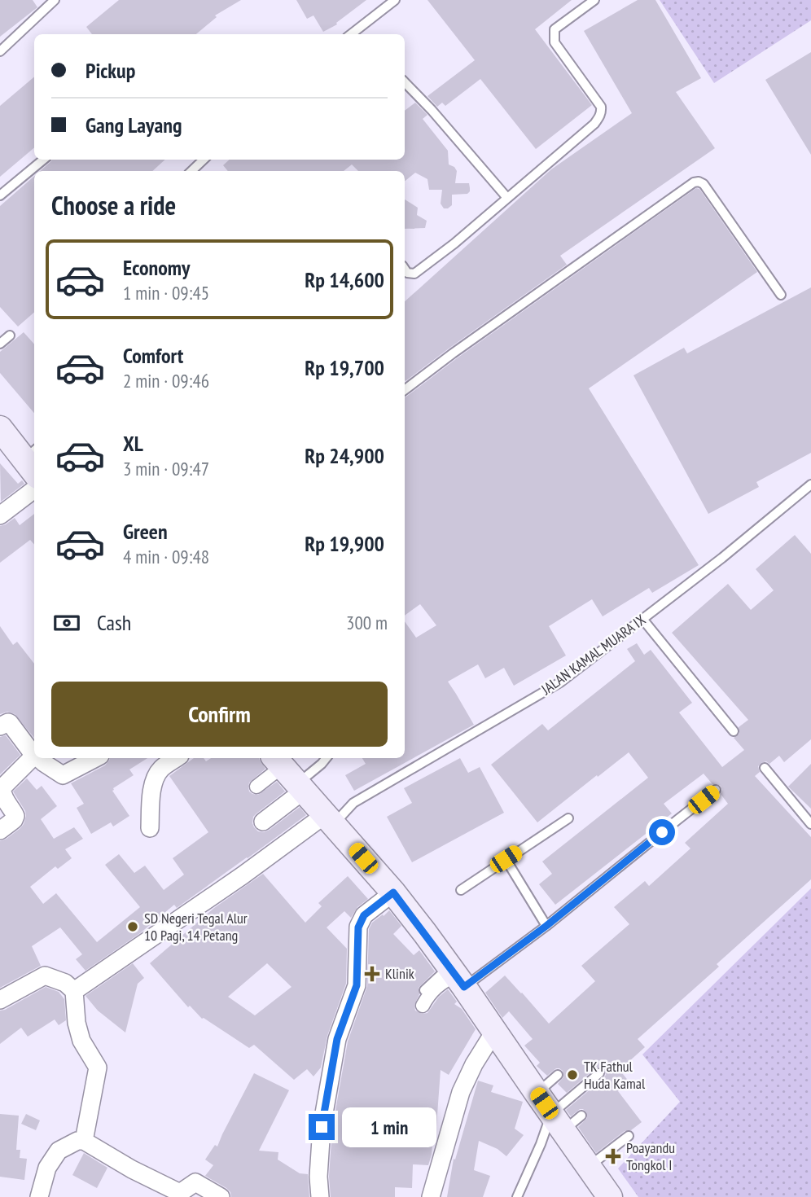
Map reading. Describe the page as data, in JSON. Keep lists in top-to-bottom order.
{
  "streets": {
    "lane": ["JALAN KAMAL MUARA IX"]
  },
  "places": {
    "other": ["SD Negeri Tegal Alur 10 Pagi, 14 Petang", "TK Fathul Huda Kamal"],
    "health": ["Klinik", "Poayandu Tongkol I"]
  },
  "page": {
    "banner": ["Pickup", "Gang Layang"],
    "heading": "Choose a ride",
    "list": [
      {
        "name": "Economy",
        "note": "1 min · 09:45",
        "value": "Rp 14,600"
      },
      {
        "name": "Comfort",
        "note": "2 min · 09:46",
        "value": "Rp 19,700"
      },
      {
        "name": "XL",
        "note": "3 min · 09:47",
        "value": "Rp 24,900"
      },
      {
        "name": "Green",
        "note": "4 min · 09:48",
        "value": "Rp 19,900"
      }
    ],
    "pay": ["Cash", "300 m"],
    "buttons": "Confirm",
    "bubble": "1 min"
  }
}
